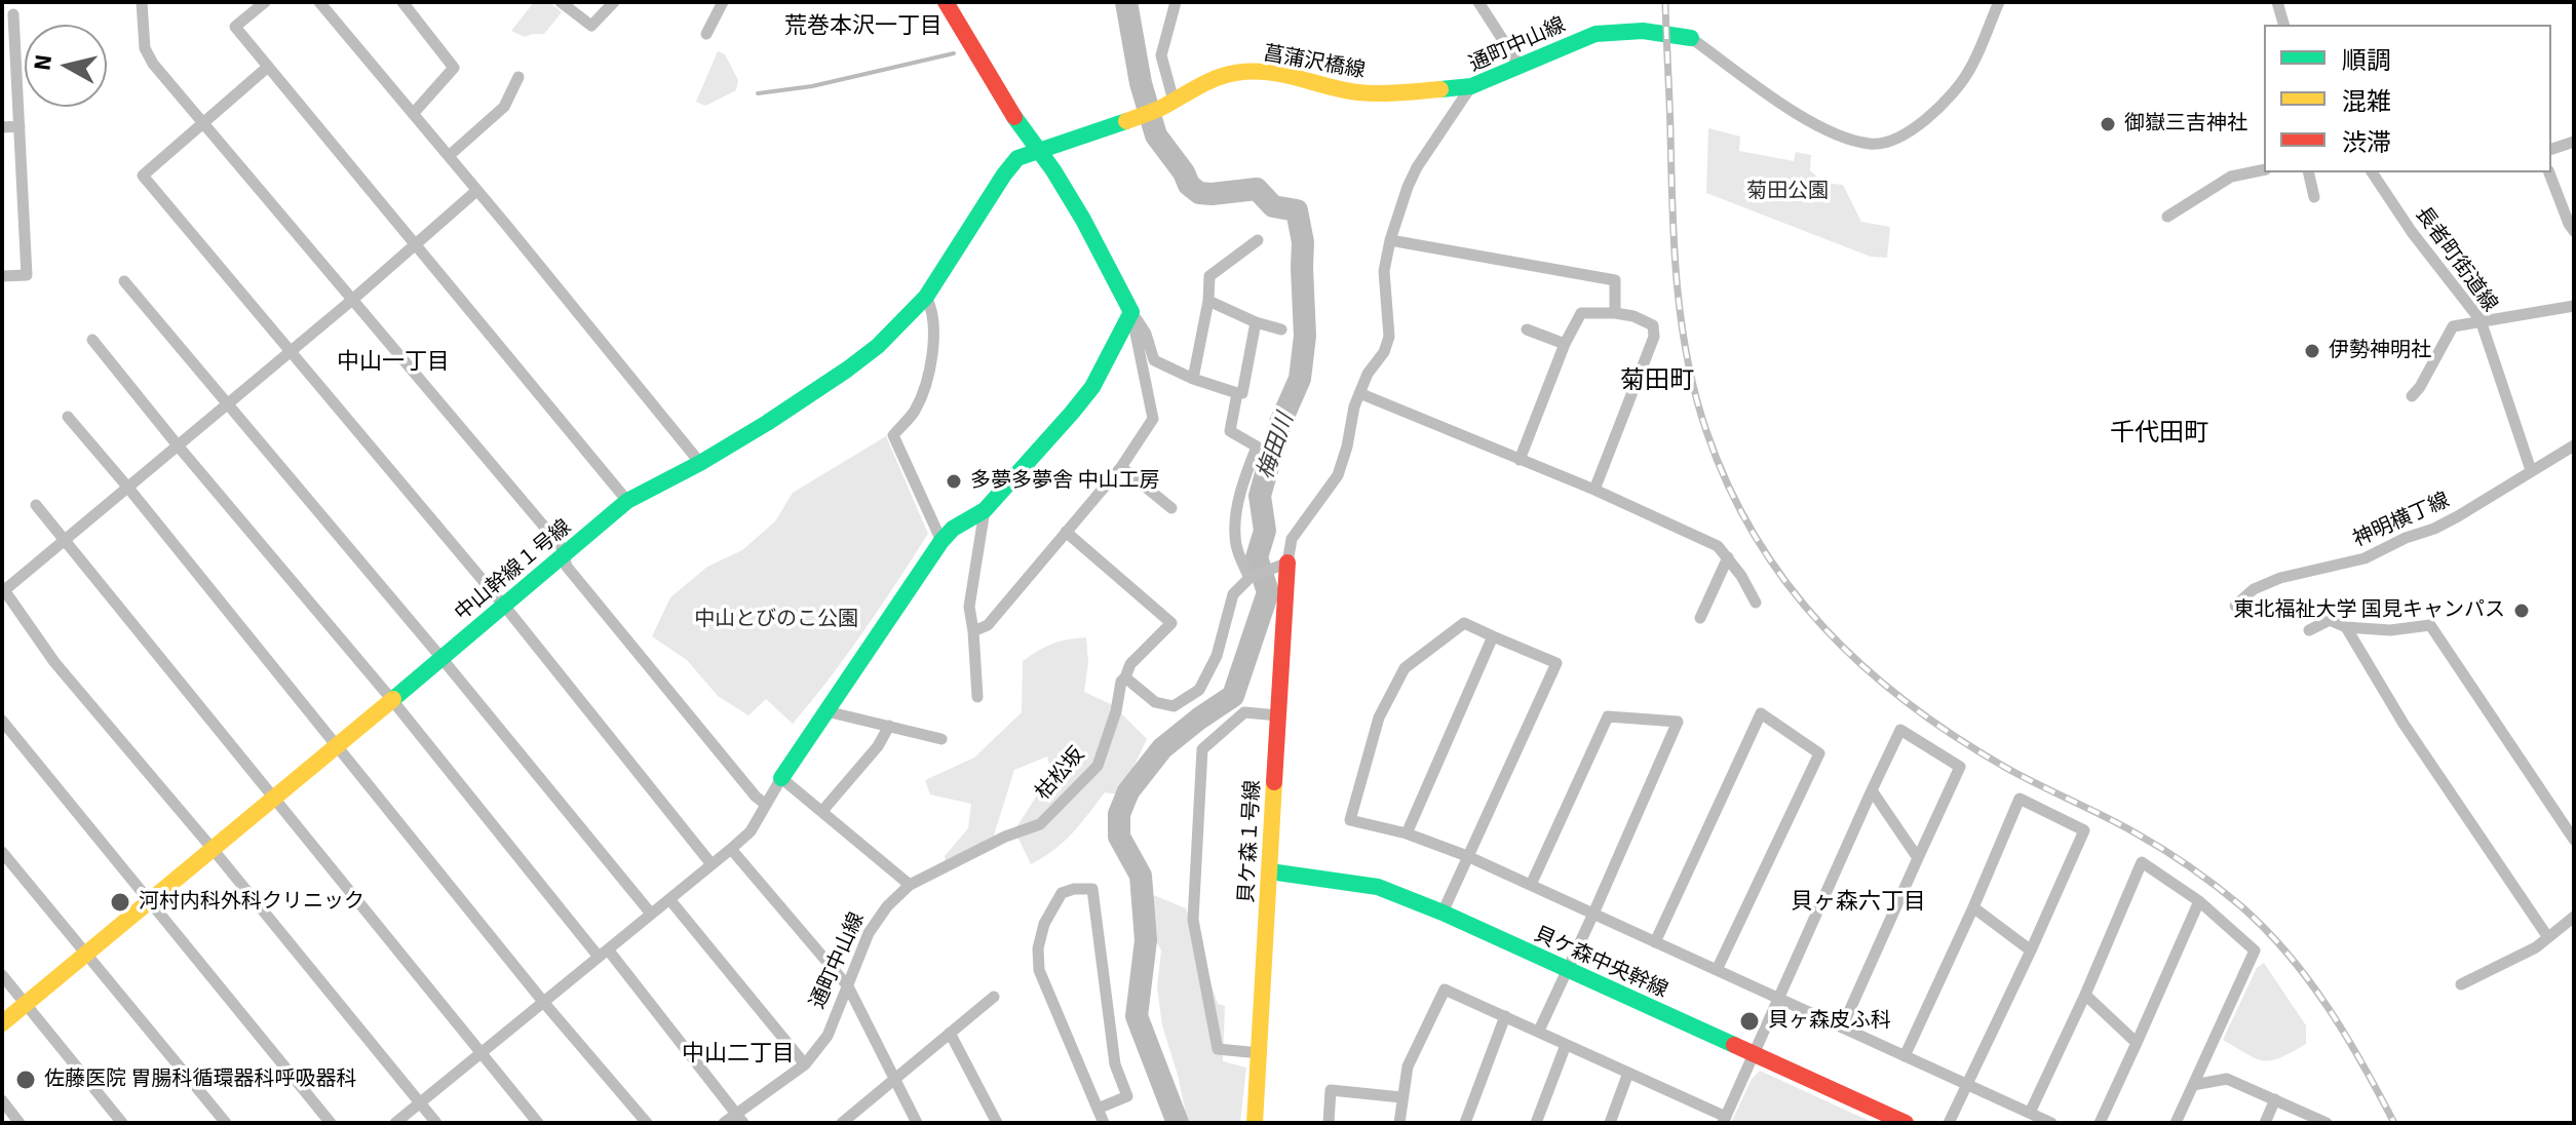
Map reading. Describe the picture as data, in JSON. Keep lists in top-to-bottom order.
{
  "streets": {
    "street": [
      "通町中山線",
      "菖蒲沢橋線",
      "長者町街道線",
      "神明横丁線",
      "中山幹線１号線",
      "枯松坂",
      "貝ケ森１号線",
      "貝ケ森中央幹線"
    ]
  },
  "crossings": [
    ["通町中山線", "菖蒲沢橋線"],
    ["通町中山線", "枯松坂"],
    ["通町中山線", "貝ケ森１号線"],
    ["菖蒲沢橋線", "中山幹線１号線"],
    ["長者町街道線", "神明横丁線"],
    ["貝ケ森１号線", "貝ケ森中央幹線"]
  ],
  "districts": [
    "荒巻本沢一丁目",
    "中山一丁目",
    "菊田町",
    "千代田町",
    "貝ヶ森六丁目",
    "中山二丁目"
  ],
  "water": ["梅田川"],
  "parks": ["菊田公園", "中山とびのこ公園"],
  "places": [
    "御嶽三吉神社",
    "伊勢神明社",
    "多夢多夢舎 中山工房",
    "東北福祉大学 国見キャンパス",
    "河村内科外科クリニック",
    "貝ヶ森皮ふ科",
    "佐藤医院 胃腸科循環器科呼吸器科"
  ],
  "legend": ["順調", "混雑", "渋滞"],
  "north": "left"
}
